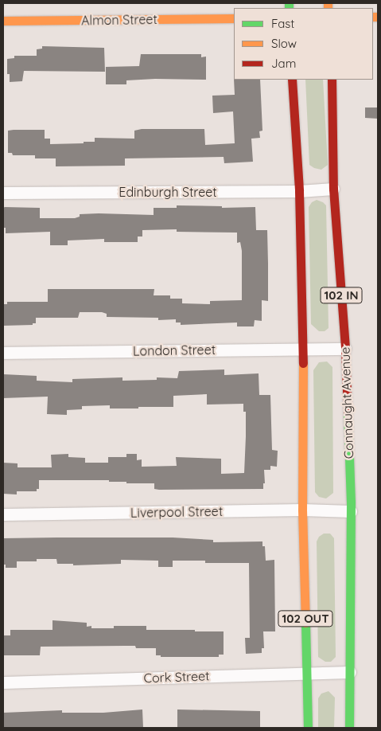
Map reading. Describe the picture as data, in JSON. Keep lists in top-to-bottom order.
{
  "streets": {
    "main road": [
      "Almon Street",
      "102 IN",
      "Connaught Avenue",
      "102 OUT"
    ],
    "street": [
      "Edinburgh Street",
      "London Street",
      "Liverpool Street",
      "Cork Street"
    ]
  },
  "crossings": [
    ["Edinburgh Street", "Connaught Avenue"],
    ["Edinburgh Street", "102 OUT"],
    ["London Street", "Connaught Avenue"],
    ["London Street", "102 OUT"],
    ["Connaught Avenue", "Liverpool Street"],
    ["Connaught Avenue", "Cork Street"],
    ["Liverpool Street", "102 OUT"],
    ["102 OUT", "Cork Street"]
  ],
  "legend": ["Fast", "Slow", "Jam"]
}
